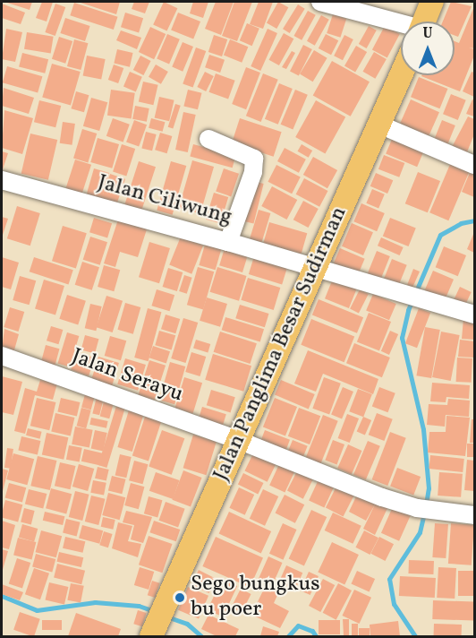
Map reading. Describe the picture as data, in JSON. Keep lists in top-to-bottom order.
{
  "streets": {
    "main road": ["Jalan Panglima Besar Sudirman"],
    "street": ["Jalan Ciliwung", "Jalan Serayu"]
  },
  "crossings": [
    ["Jalan Ciliwung", "Jalan Panglima Besar Sudirman"],
    ["Jalan Panglima Besar Sudirman", "Jalan Serayu"]
  ],
  "places": ["Sego bungkus bu poer"],
  "north": "top"
}
